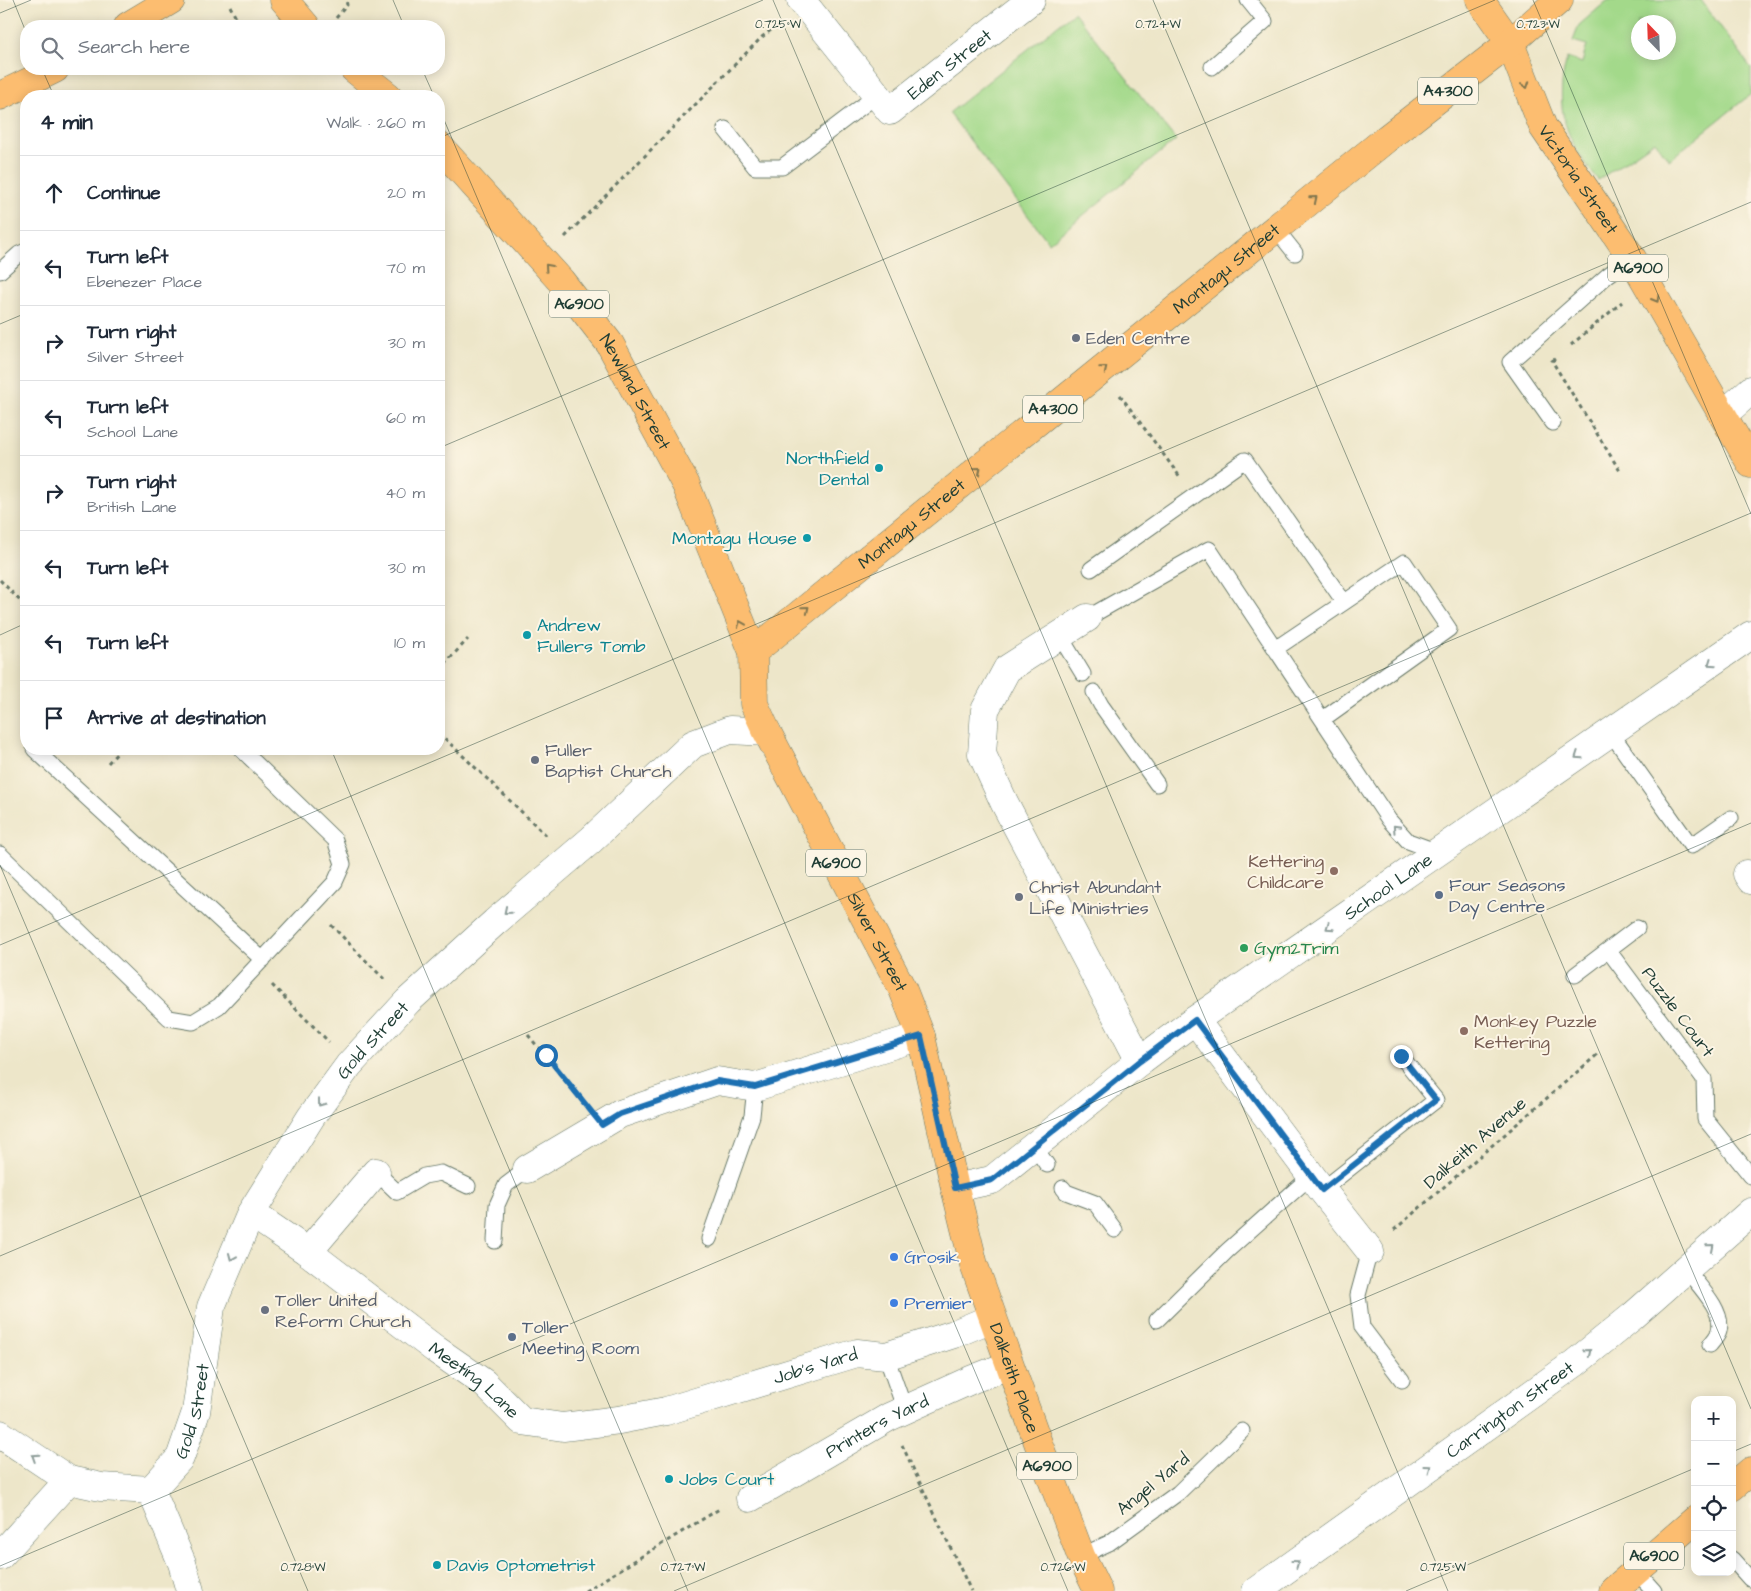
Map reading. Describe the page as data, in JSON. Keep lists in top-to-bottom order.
{
  "streets": {
    "main road": [
      "A4300",
      "Victoria Street",
      "A6900",
      "Montagu Street",
      "Newland Street",
      "Silver Street",
      "Dalkeith Place"
    ],
    "street": [
      "Eden Street",
      "School Lane",
      "Gold Street",
      "Job's Yard",
      "Meeting Lane",
      "Carrington Street",
      "Printers Yard"
    ],
    "lane": ["Puzzle Court", "Angel Yard"],
    "path": ["Dalkeith Avenue"]
  },
  "crossings": [
    ["Victoria Street", "Montagu Street"],
    ["Montagu Street", "Newland Street"],
    ["Montagu Street", "Silver Street"],
    ["Newland Street", "Silver Street"],
    ["School Lane", "Silver Street"],
    ["School Lane", "Dalkeith Place"],
    ["Silver Street", "Gold Street"],
    ["Silver Street", "Dalkeith Place"],
    ["Gold Street", "Meeting Lane"],
    ["Job's Yard", "Dalkeith Place"],
    ["Job's Yard", "Meeting Lane"],
    ["Dalkeith Place", "Printers Yard"],
    ["Dalkeith Place", "Angel Yard"]
  ],
  "one_way": [
    "Victoria Street",
    "Montagu Street",
    "Newland Street",
    "School Lane",
    "Gold Street",
    "Carrington Street"
  ],
  "places": [
    "Eden Centre",
    "Northfield Dental",
    "Montagu House",
    "Andrew Fullers Tomb",
    "Fuller Baptist Church",
    "Kettering Childcare",
    "Four Seasons Day Centre",
    "Christ Abundant Life Ministries",
    "Gym2Trim",
    "Monkey Puzzle Kettering",
    "Grosik",
    "Premier",
    "Toller United Reform Church",
    "Toller Meeting Room",
    "Jobs Court",
    "Davis Optometrist"
  ],
  "north": "top left",
  "page": {
    "search": "Search here",
    "heading": ["4 min", "Walk · 260 m"],
    "list": [
      ["Continue", "20 m"],
      ["Turn left", "Ebenezer Place", "70 m"],
      ["Turn right", "Silver Street", "30 m"],
      ["Turn left", "School Lane", "60 m"],
      ["Turn right", "British Lane", "40 m"],
      ["Turn left", "30 m"],
      ["Turn left", "10 m"],
      "Arrive at destination"
    ],
    "map_buttons": ["+", "−"]
  },
  "coordinates": [
    "0.725°W",
    "0.724°W",
    "0.723°W",
    "0.728°W",
    "0.727°W",
    "0.726°W"
  ]
}
